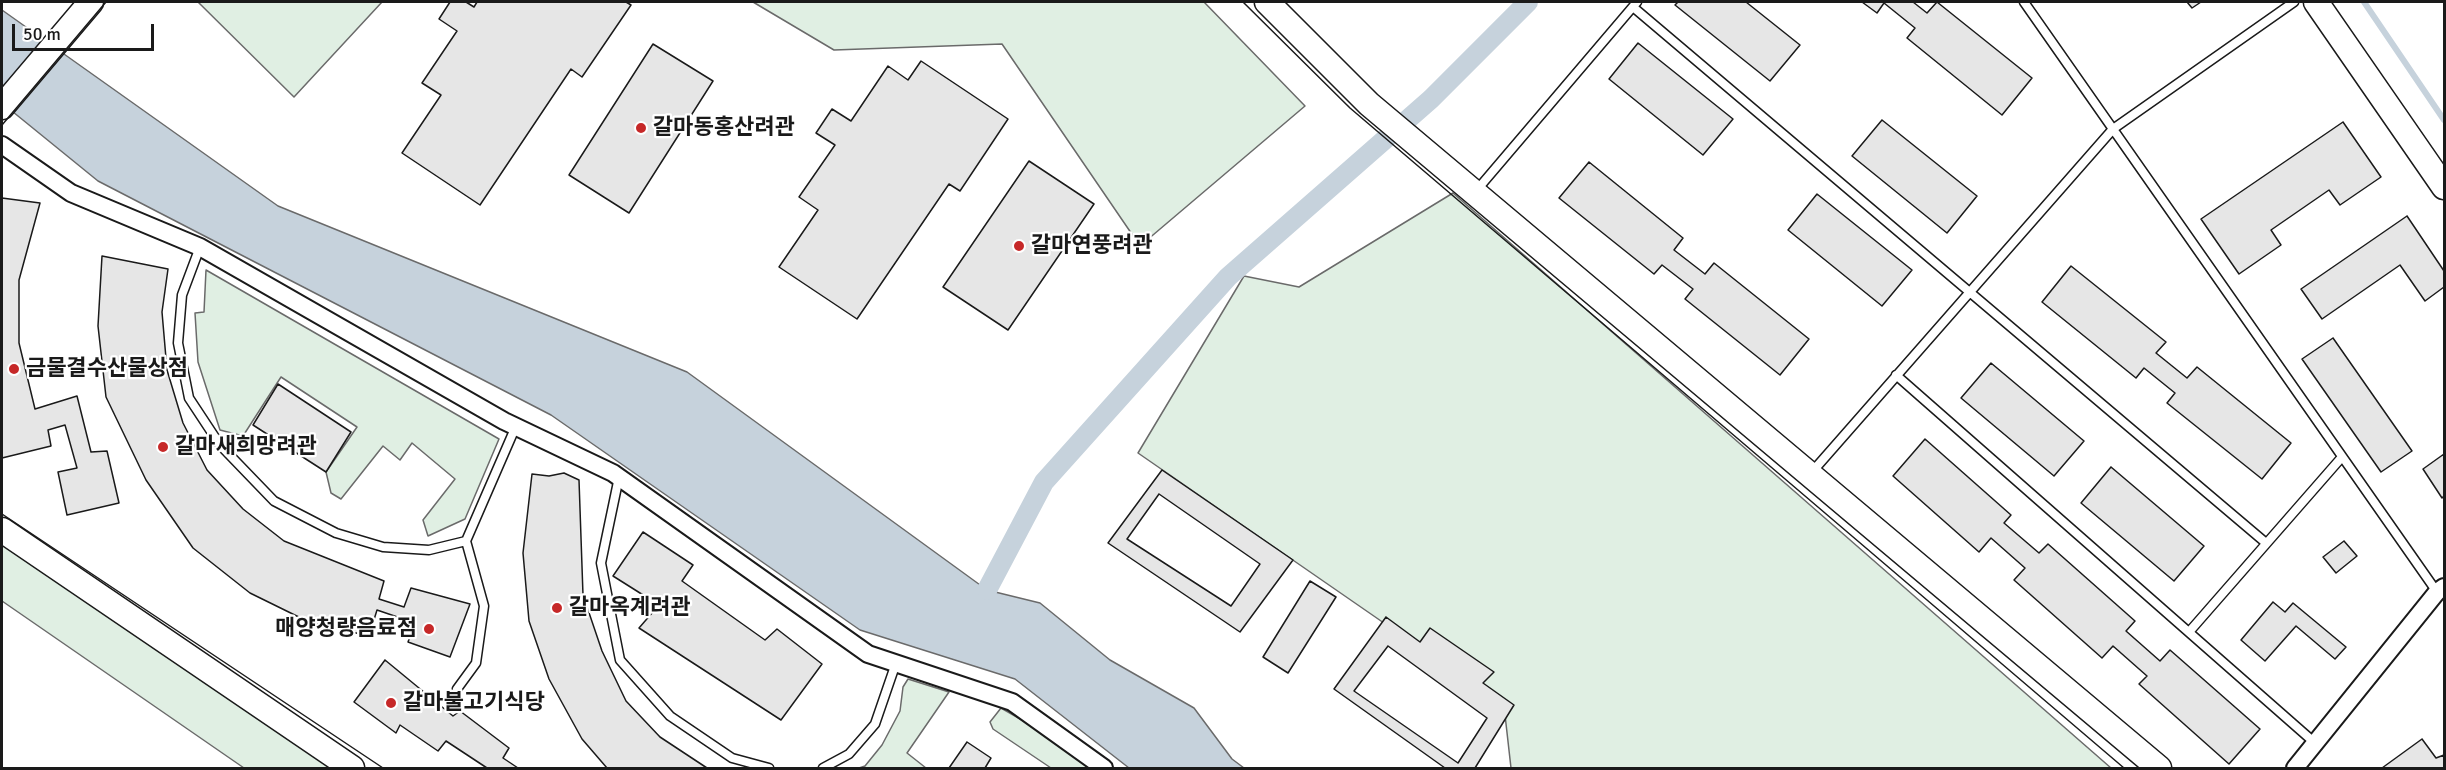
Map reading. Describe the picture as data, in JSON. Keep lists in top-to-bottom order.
{
  "places": [
    "갈마동홍산려관",
    "갈마연풍려관",
    "금물결수산물상점",
    "갈마새희망려관",
    "갈마옥계려관",
    "매양청량음료점",
    "갈마불고기식당"
  ],
  "scale_bar": "50 m"
}
